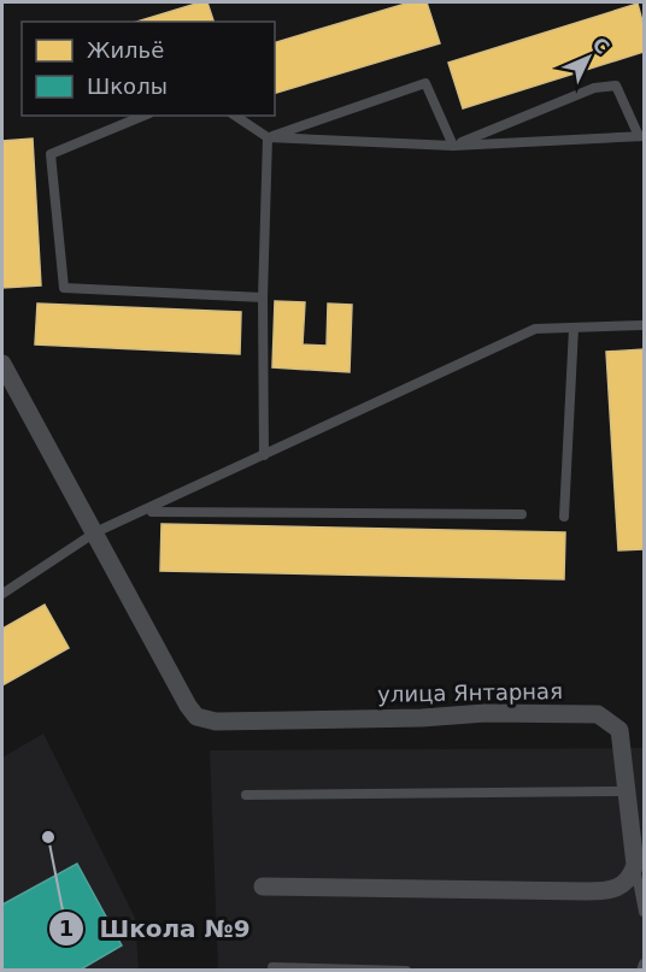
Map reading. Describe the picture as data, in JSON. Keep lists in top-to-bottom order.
{
  "streets": {
    "street": ["улица Янтарная"]
  },
  "places": ["Школа №9"],
  "legend": ["Жильё", "Школы"],
  "north": "top right"
}
